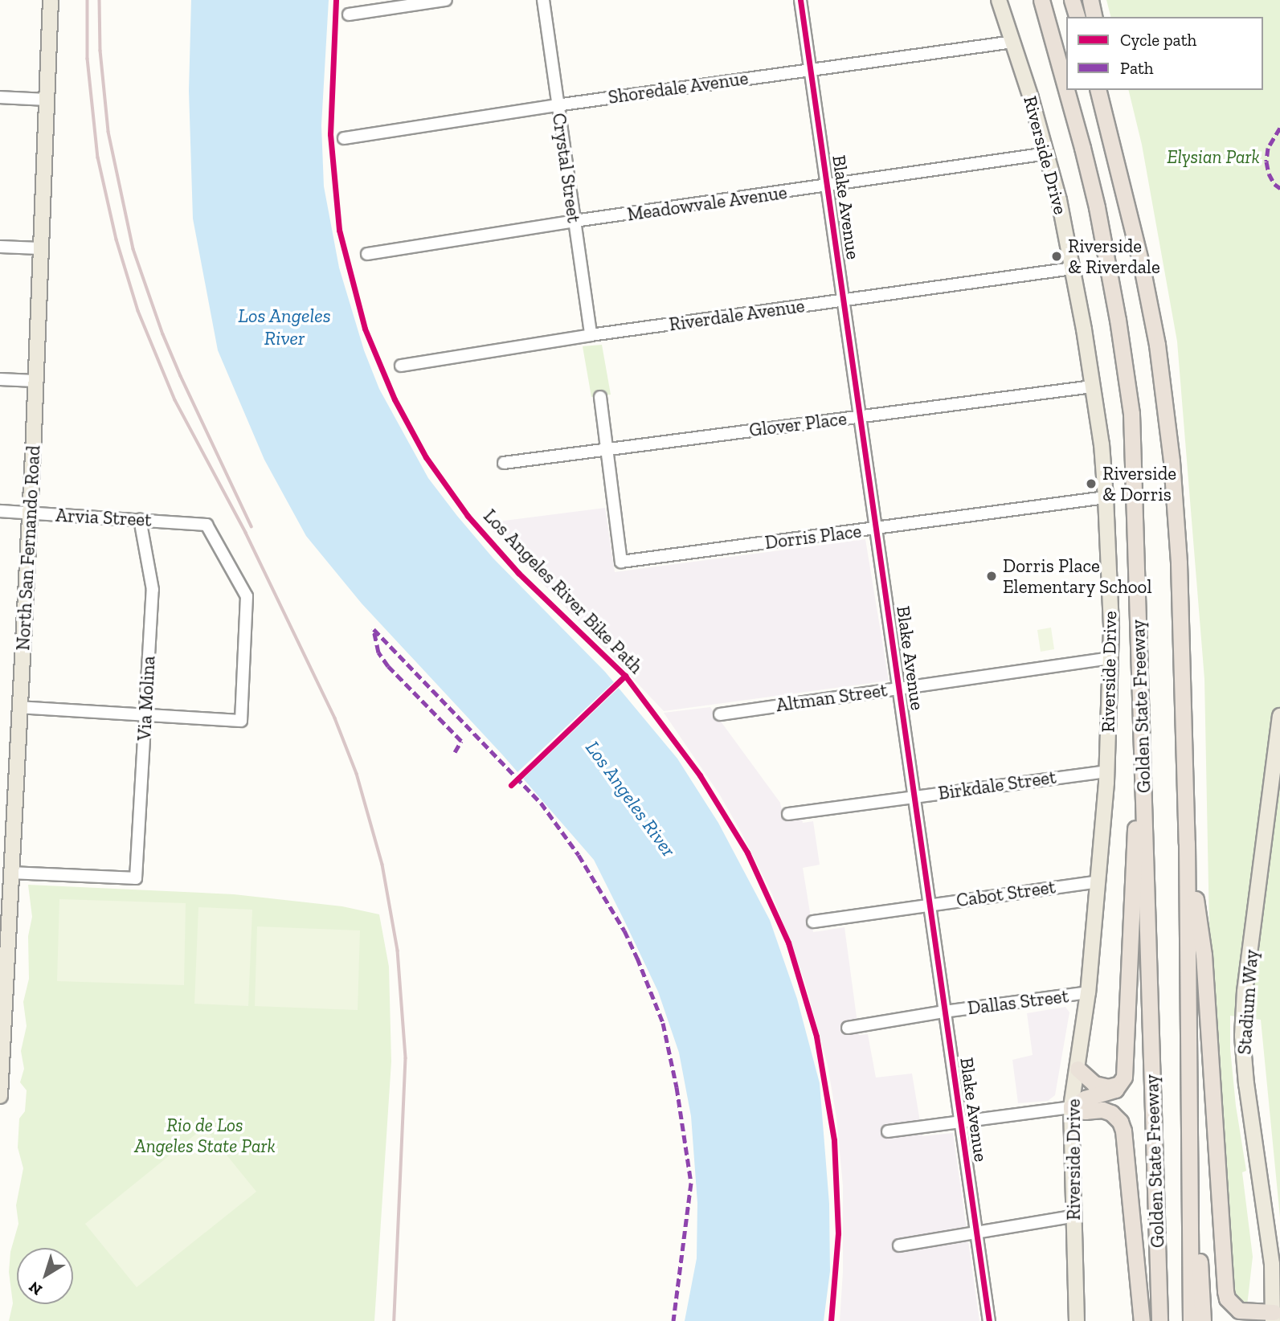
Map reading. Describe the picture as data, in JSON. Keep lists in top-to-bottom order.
{
  "streets": {
    "highway": ["Golden State Freeway"],
    "main road": ["Riverside Drive", "North San Fernando Road", "Stadium Way"],
    "street": [
      "Shoredale Avenue",
      "Crystal Street",
      "Meadowvale Avenue",
      "Blake Avenue",
      "Riverdale Avenue",
      "Glover Place",
      "Arvia Street",
      "Dorris Place",
      "Altman Street",
      "Via Molina",
      "Birkdale Street",
      "Cabot Street",
      "Dallas Street"
    ],
    "cycle path": ["Los Angeles River Bike Path"]
  },
  "crossings": [
    ["Shoredale Avenue", "Riverside Drive"],
    ["Shoredale Avenue", "Crystal Street"],
    ["Shoredale Avenue", "Blake Avenue"],
    ["Riverside Drive", "Meadowvale Avenue"],
    ["Riverside Drive", "Riverdale Avenue"],
    ["Riverside Drive", "Glover Place"],
    ["Riverside Drive", "Dorris Place"],
    ["Riverside Drive", "Altman Street"],
    ["Riverside Drive", "Birkdale Street"],
    ["Riverside Drive", "Cabot Street"],
    ["Riverside Drive", "Dallas Street"],
    ["Crystal Street", "Meadowvale Avenue"],
    ["Crystal Street", "Riverdale Avenue"],
    ["Meadowvale Avenue", "Blake Avenue"],
    ["Blake Avenue", "Riverdale Avenue"],
    ["Blake Avenue", "Glover Place"],
    ["Blake Avenue", "Dorris Place"],
    ["Blake Avenue", "Altman Street"],
    ["Blake Avenue", "Birkdale Street"],
    ["Blake Avenue", "Cabot Street"],
    ["Blake Avenue", "Dallas Street"],
    ["Glover Place", "Dorris Place"],
    ["Arvia Street", "North San Fernando Road"],
    ["Arvia Street", "Via Molina"],
    ["North San Fernando Road", "Via Molina"]
  ],
  "water": ["Los Angeles River"],
  "parks": ["Elysian Park", "Rio de Los Angeles State Park"],
  "places": ["Riverside & Riverdale", "Riverside & Dorris", "Dorris Place Elementary School"],
  "legend": ["Cycle path", "Path"],
  "north": "bottom left"
}
